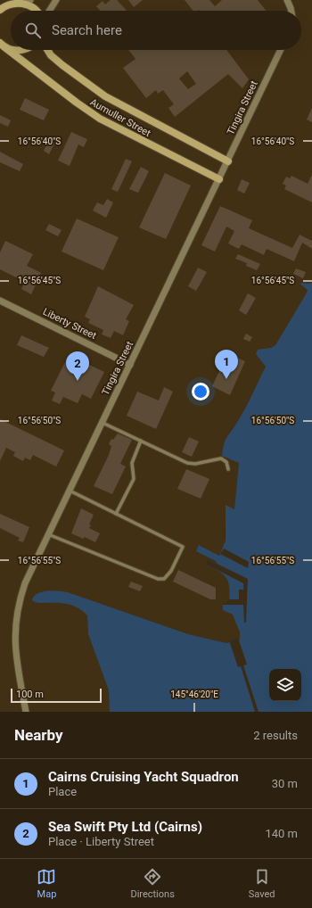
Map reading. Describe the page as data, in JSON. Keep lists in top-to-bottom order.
{
  "streets": {
    "street": ["Tingira Street", "Aumuller Street", "Liberty Street"]
  },
  "crossings": [
    ["Tingira Street", "Aumuller Street"],
    ["Tingira Street", "Liberty Street"]
  ],
  "scale_bar": "100 m",
  "page": {
    "search": "Search here",
    "pins": ["1", "2"],
    "scale": "100 m",
    "heading": ["Nearby", "2 results"],
    "list": [
      {
        "mark": "1",
        "name": "Cairns Cruising Yacht Squadron",
        "note": "Place",
        "value": "30 m"
      },
      {
        "mark": "2",
        "name": "Sea Swift Pty Ltd (Cairns)",
        "note": "Place · Liberty Street",
        "value": "140 m"
      }
    ],
    "nav": ["Map", "Directions", "Saved"]
  },
  "coordinates": [
    "16°56'40\"S",
    "16°56'45\"S",
    "16°56'50\"S",
    "16°56'55\"S",
    "145°46'20\"E"
  ]
}
